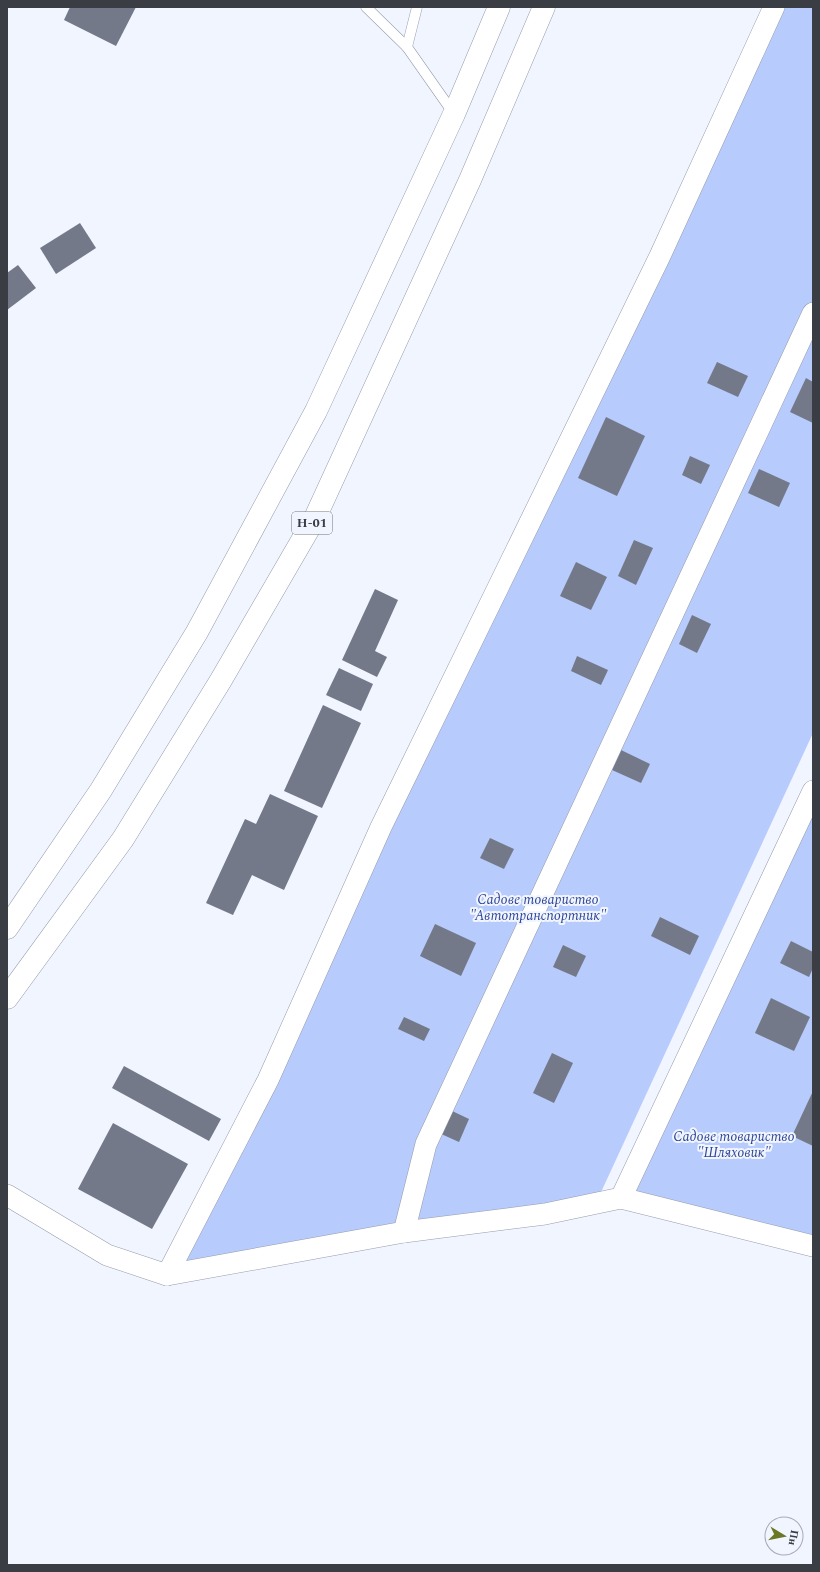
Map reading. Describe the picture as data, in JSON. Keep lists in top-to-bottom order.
{
  "streets": {
    "main road": ["Н-01"]
  },
  "parks": ["Садове товариство \"Автотранспортник\"", "Садове товариство \"Шляховик\""],
  "north": "right"
}
